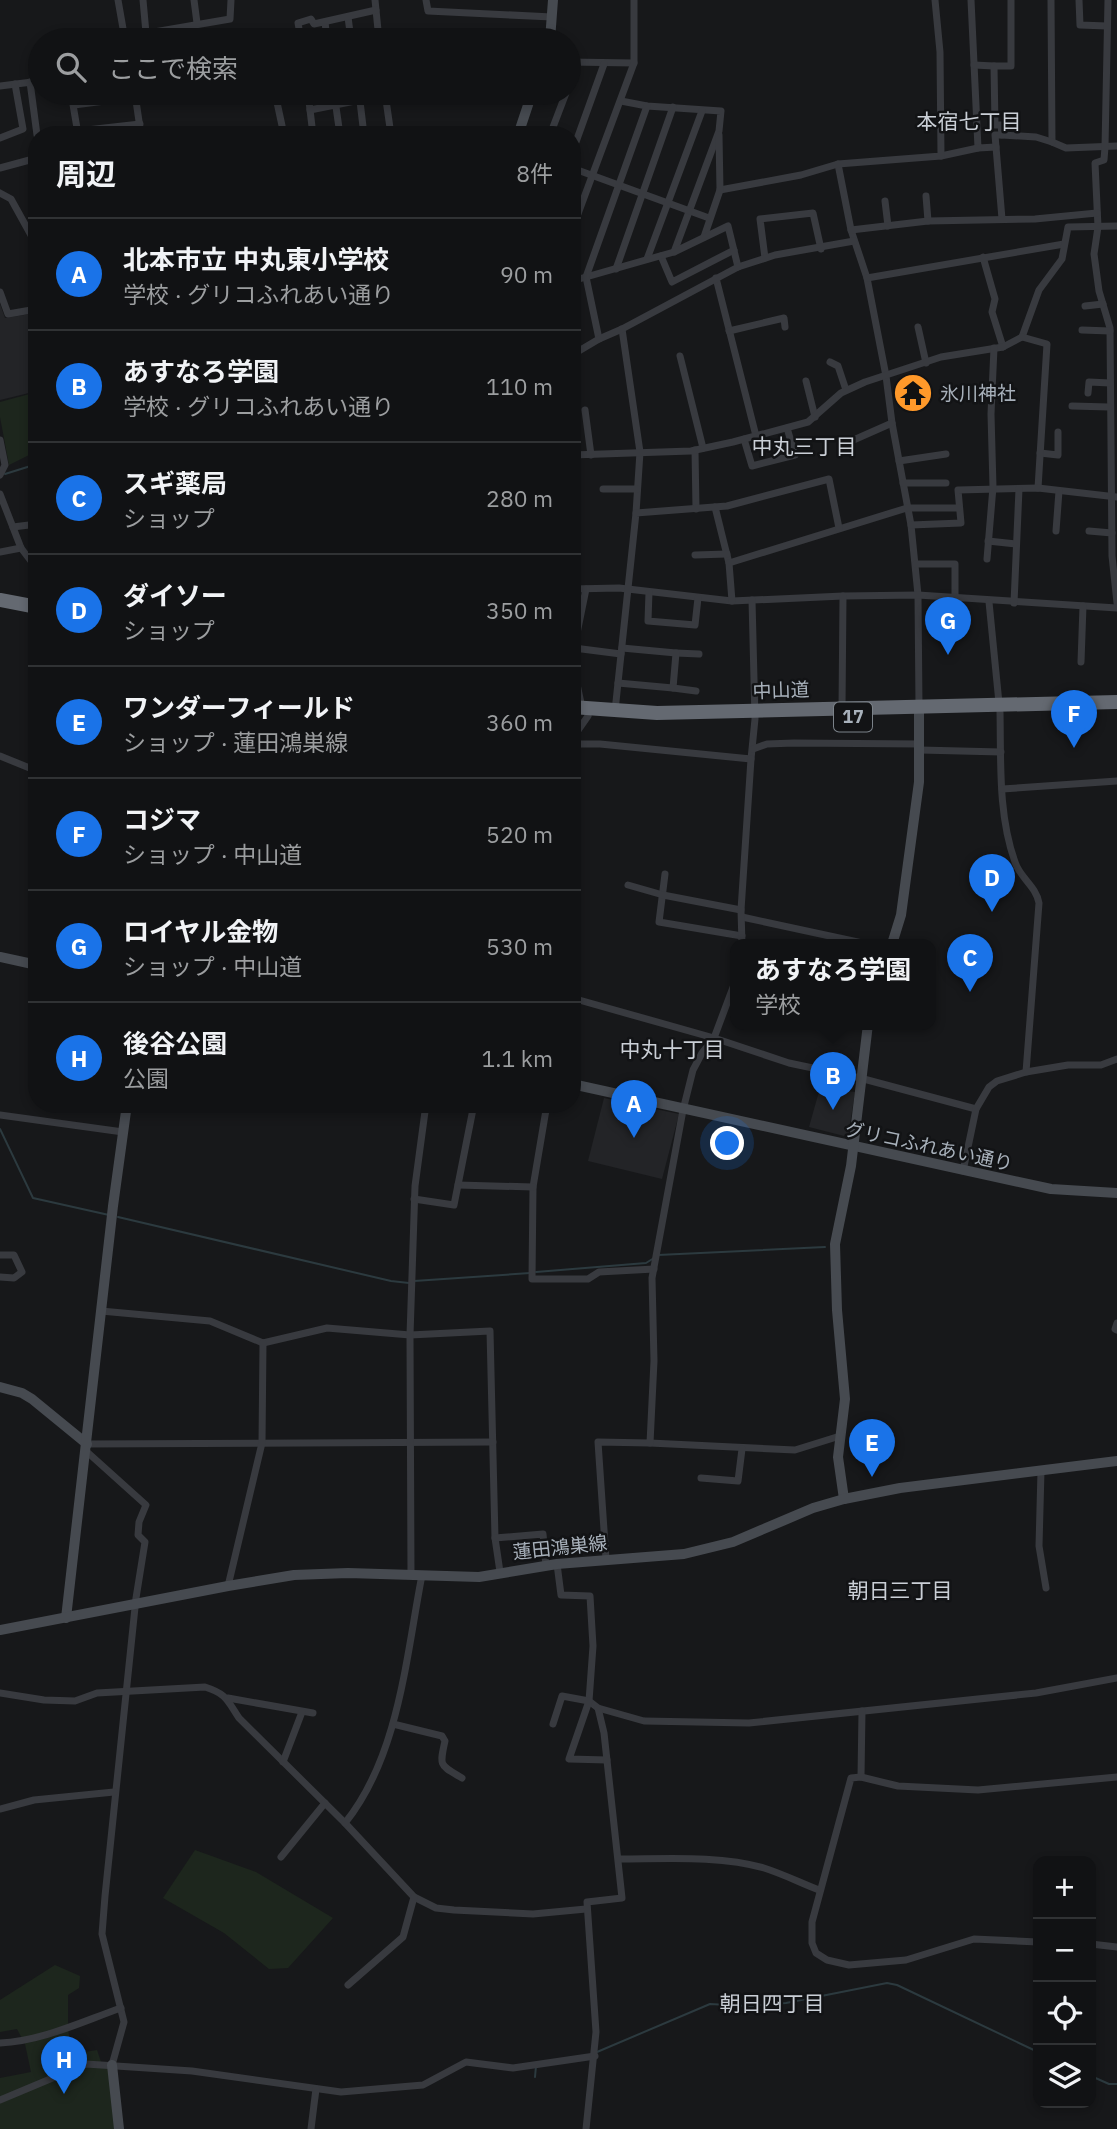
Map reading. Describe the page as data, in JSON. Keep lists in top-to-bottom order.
{
  "streets": {
    "highway": ["中山道", "17"],
    "street": ["グリコふれあい通り", "蓮田鴻巣線"]
  },
  "districts": [
    "本宿七丁目",
    "中丸三丁目",
    "中丸十丁目",
    "朝日三丁目",
    "朝日四丁目"
  ],
  "places": {
    "temple": ["氷川神社"]
  },
  "page": {
    "search": "ここで検索",
    "heading": ["周辺", "8件"],
    "list": [
      {
        "mark": "A",
        "name": "北本市立 中丸東小学校",
        "note": "学校 · グリコふれあい通り",
        "value": "90 m"
      },
      {
        "mark": "B",
        "name": "あすなろ学園",
        "note": "学校 · グリコふれあい通り",
        "value": "110 m"
      },
      {
        "mark": "C",
        "name": "スギ薬局",
        "note": "ショップ",
        "value": "280 m"
      },
      {
        "mark": "D",
        "name": "ダイソー",
        "note": "ショップ",
        "value": "350 m"
      },
      {
        "mark": "E",
        "name": "ワンダーフィールド",
        "note": "ショップ · 蓮田鴻巣線",
        "value": "360 m"
      },
      {
        "mark": "F",
        "name": "コジマ",
        "note": "ショップ · 中山道",
        "value": "520 m"
      },
      {
        "mark": "G",
        "name": "ロイヤル金物",
        "note": "ショップ · 中山道",
        "value": "530 m"
      },
      {
        "mark": "H",
        "name": "後谷公園",
        "note": "公園",
        "value": "1.1 km"
      }
    ],
    "pins": [
      "G",
      "F",
      "D",
      "C",
      "B",
      "A",
      "E",
      "H"
    ],
    "popup": ["あすなろ学園", "学校"],
    "map_buttons": ["+", "−"]
  }
}
